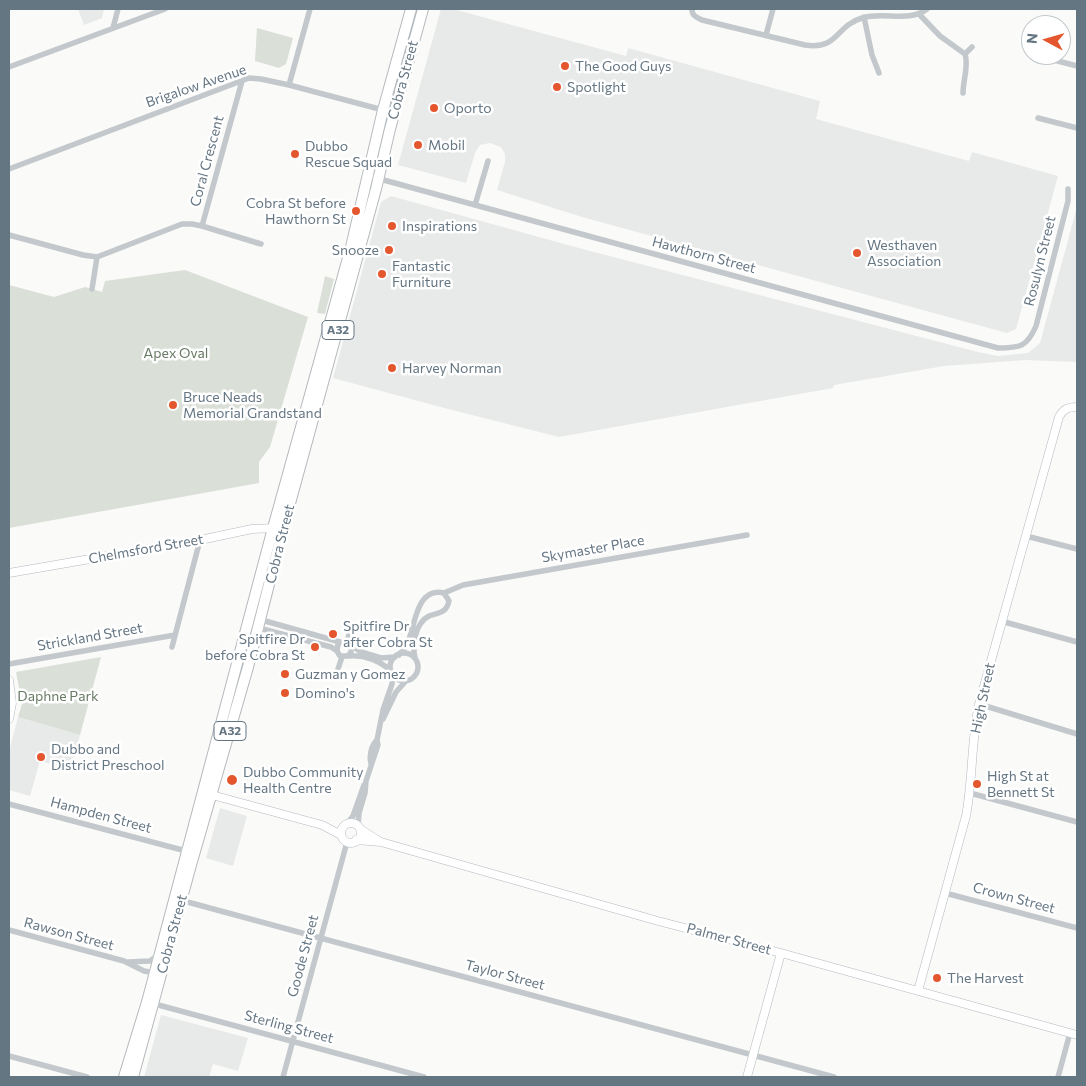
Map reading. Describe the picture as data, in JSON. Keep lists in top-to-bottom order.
{
  "streets": {
    "highway": ["Cobra Street", "A32"],
    "street": [
      "Brigalow Avenue",
      "Coral Crescent",
      "Hawthorn Street",
      "Rosulyn Street",
      "Chelmsford Street",
      "Skymaster Place",
      "Strickland Street",
      "High Street",
      "Hampden Street",
      "Crown Street",
      "Rawson Street",
      "Palmer Street",
      "Goode Street",
      "Taylor Street",
      "Sterling Street"
    ]
  },
  "crossings": [
    ["Cobra Street", "Brigalow Avenue"],
    ["Cobra Street", "Hawthorn Street"],
    ["Cobra Street", "Chelmsford Street"],
    ["Cobra Street", "Hampden Street"],
    ["Cobra Street", "Rawson Street"],
    ["Cobra Street", "Taylor Street"],
    ["Cobra Street", "Sterling Street"],
    ["Brigalow Avenue", "Coral Crescent"],
    ["Hawthorn Street", "Rosulyn Street"],
    ["High Street", "Crown Street"],
    ["High Street", "Palmer Street"],
    ["Palmer Street", "Goode Street"],
    ["Goode Street", "Taylor Street"],
    ["Goode Street", "Sterling Street"]
  ],
  "parks": ["Apex Oval", "Daphne Park"],
  "places": [
    "The Good Guys",
    "Spotlight",
    "Oporto",
    "Mobil",
    "Dubbo Rescue Squad",
    "Cobra St before Hawthorn St",
    "Inspirations",
    "Snooze",
    "Westhaven Association",
    "Fantastic Furniture",
    "Harvey Norman",
    "Bruce Neads Memorial Grandstand",
    "Spitfire Dr after Cobra St",
    "Spitfire Dr before Cobra St",
    "Guzman y Gomez",
    "Domino's",
    "Dubbo and District Preschool",
    "Dubbo Community Health Centre",
    "High St at Bennett St",
    "The Harvest"
  ],
  "north": "left"
}
